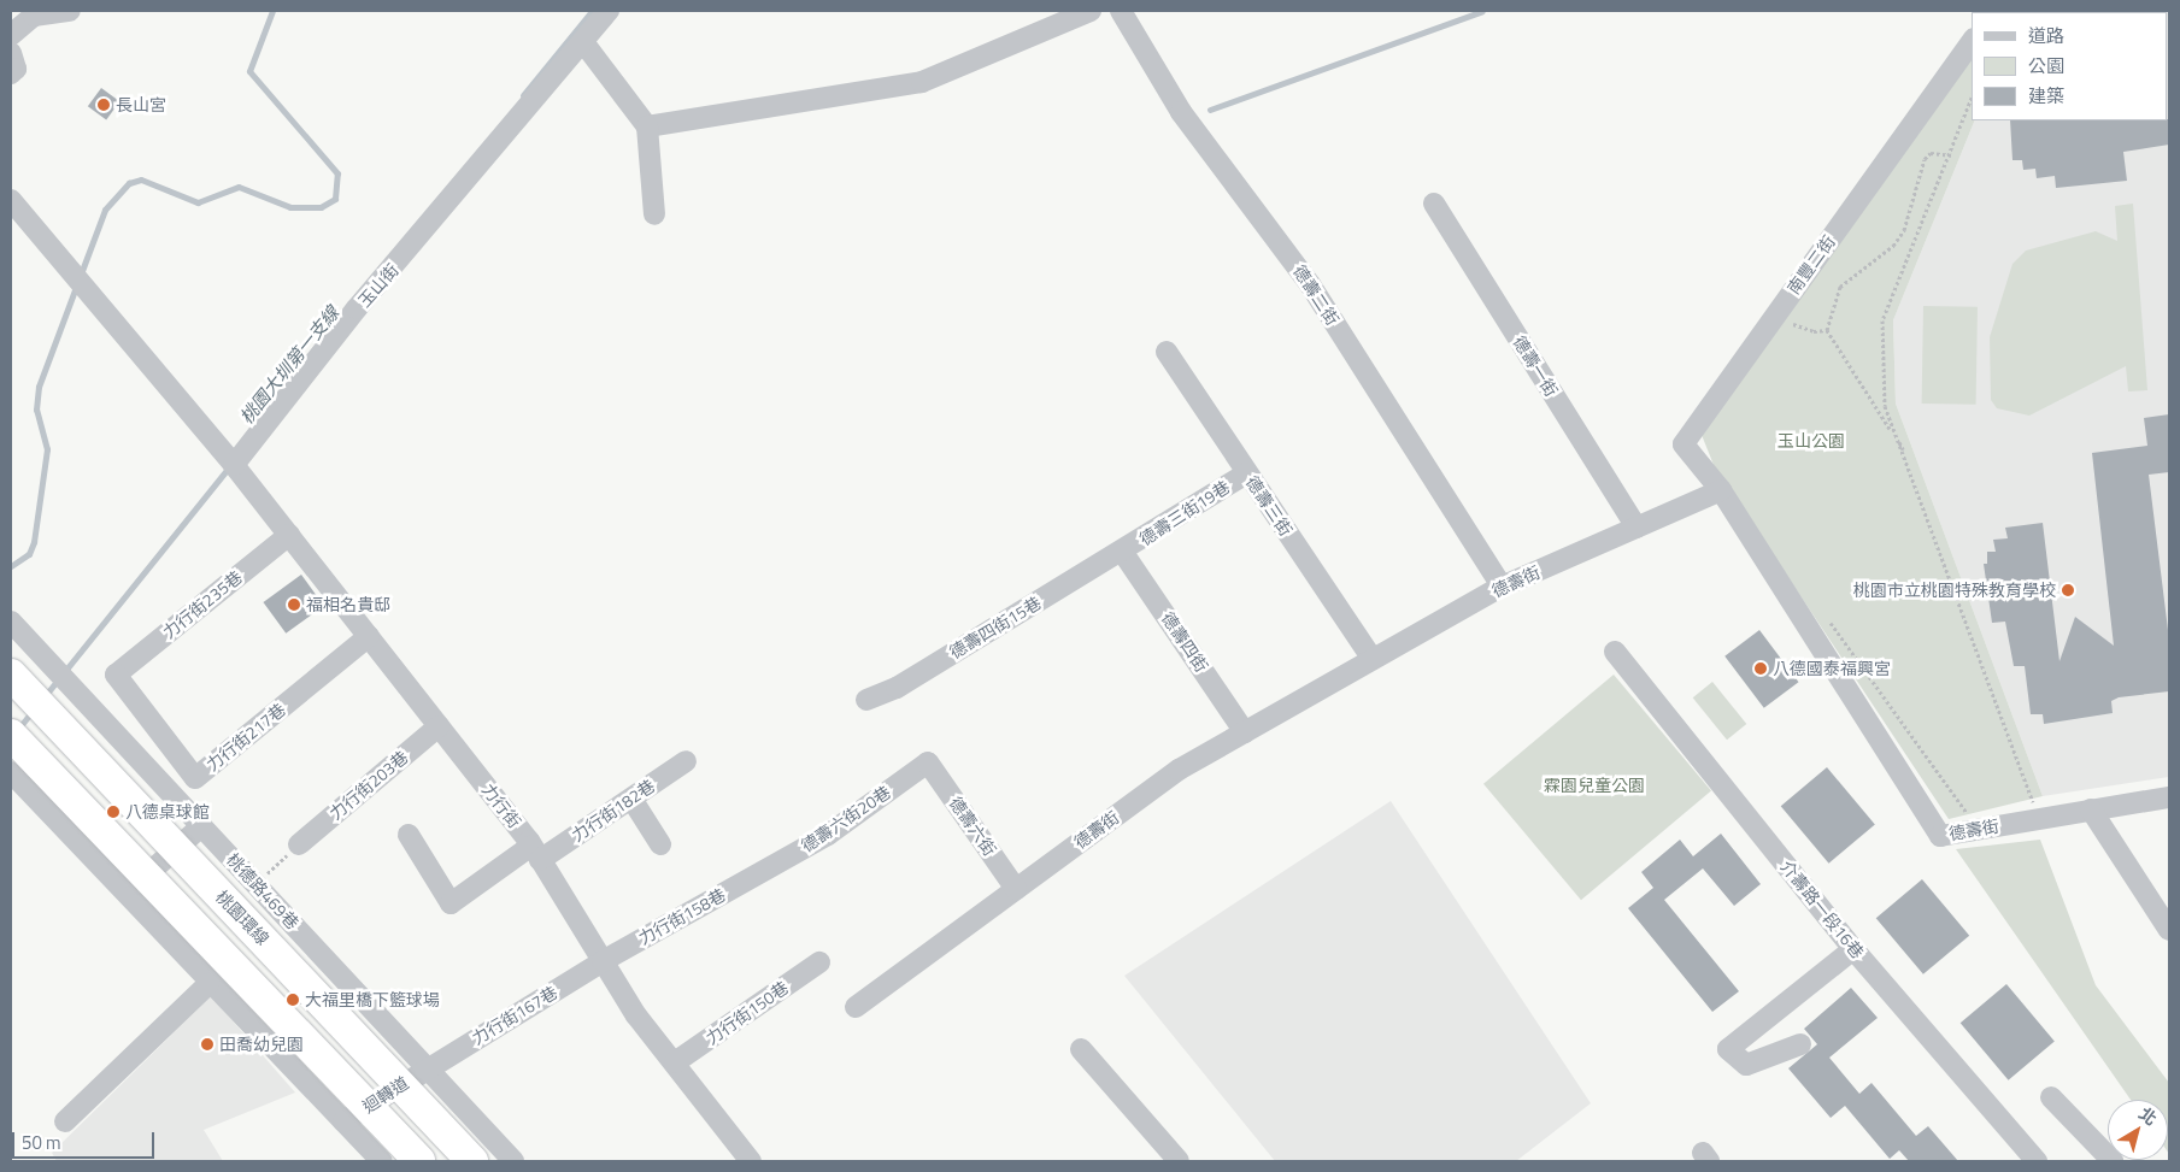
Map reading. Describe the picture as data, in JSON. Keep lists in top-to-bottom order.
{
  "streets": {
    "highway": ["桃園環線"],
    "street": [
      "南豐二街",
      "玉山街",
      "德壽二街",
      "德壽一街",
      "德壽三街",
      "德壽三街19巷",
      "德壽街",
      "力行街235巷",
      "德壽四街15巷",
      "德壽四街",
      "力行街217巷",
      "力行街203巷",
      "力行街",
      "力行街182巷",
      "德壽六街20巷",
      "德壽六街",
      "桃德路469巷",
      "介壽路一段16巷",
      "力行街158巷",
      "力行街150巷",
      "力行街167巷",
      "迴轉道"
    ]
  },
  "crossings": [
    ["南豐二街", "德壽街"],
    ["玉山街", "力行街"],
    ["德壽二街", "德壽街"],
    ["德壽一街", "德壽街"],
    ["德壽三街", "德壽三街19巷"],
    ["德壽三街", "德壽街"],
    ["德壽三街19巷", "德壽四街15巷"],
    ["德壽三街19巷", "德壽四街"],
    ["德壽街", "德壽四街"],
    ["德壽街", "德壽六街"],
    ["力行街235巷", "力行街217巷"],
    ["力行街235巷", "力行街"],
    ["德壽四街15巷", "德壽四街"],
    ["力行街217巷", "力行街"],
    ["力行街203巷", "力行街"],
    ["力行街", "力行街182巷"],
    ["力行街", "力行街158巷"],
    ["力行街", "力行街150巷"],
    ["力行街", "力行街167巷"],
    ["德壽六街20巷", "德壽六街"],
    ["德壽六街20巷", "力行街158巷"],
    ["桃德路469巷", "力行街167巷"],
    ["桃德路469巷", "迴轉道"],
    ["力行街158巷", "力行街167巷"],
    ["力行街167巷", "迴轉道"]
  ],
  "water": ["桃園大圳第一支線"],
  "parks": ["玉山公園", "霖園兒童公園"],
  "places": [
    "長山宮",
    "桃園市立桃園特殊教育學校",
    "福相名貴邸",
    "八德國泰福興宮",
    "八德桌球館",
    "大福里橋下籃球場",
    "田喬幼兒園"
  ],
  "legend": ["道路", "公園", "建築"],
  "scale_bar": "50 m",
  "north": "top right"
}
